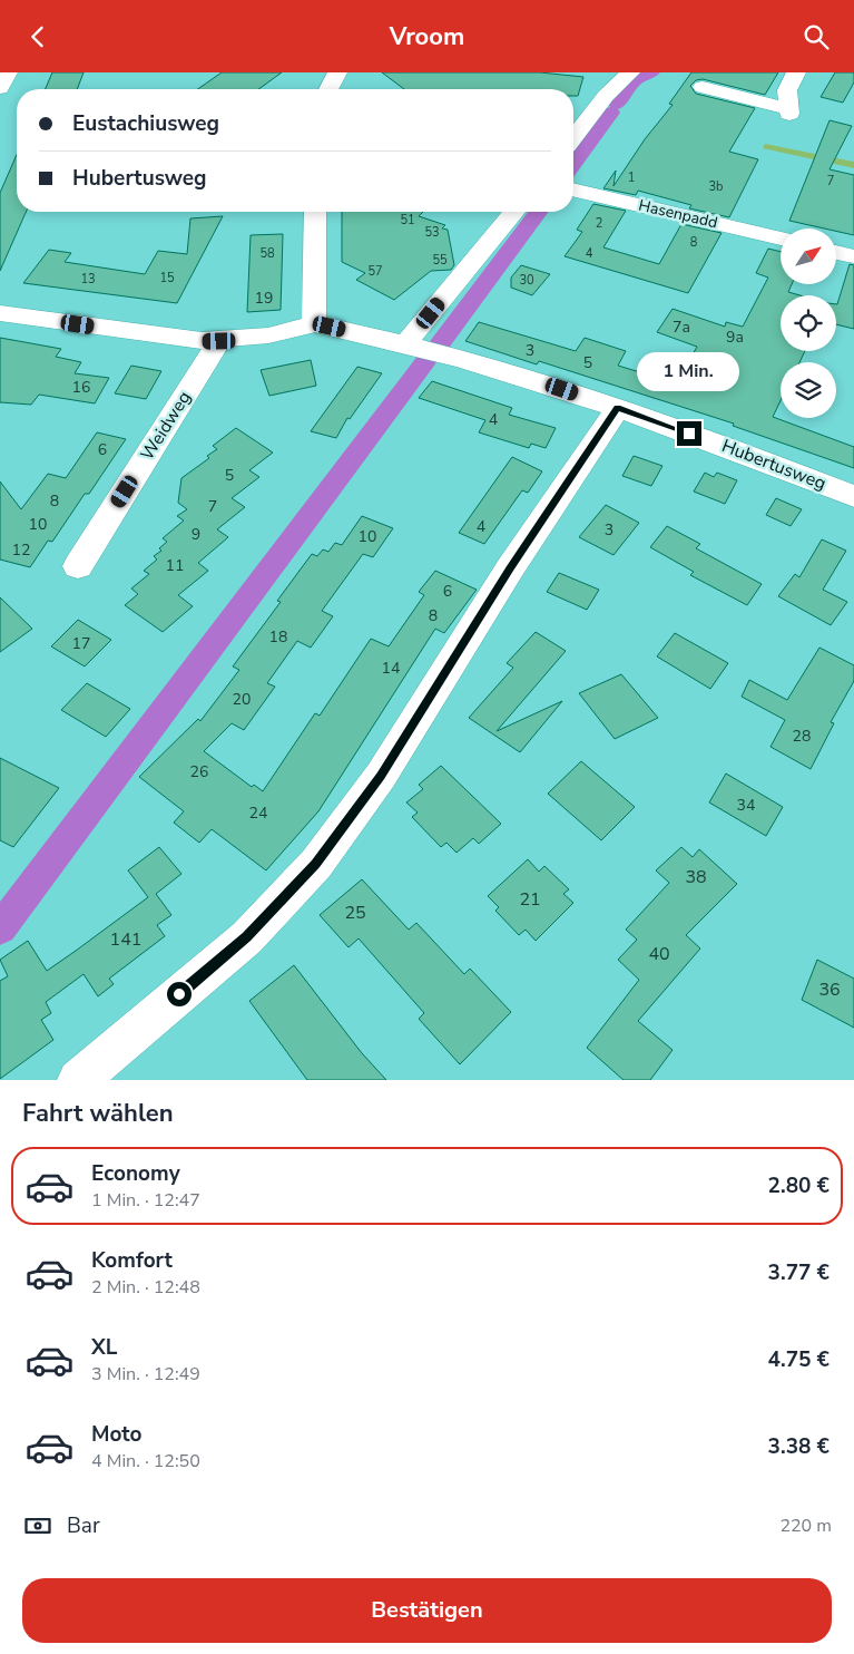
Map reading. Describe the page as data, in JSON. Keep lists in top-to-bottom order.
{
  "streets": {
    "street": ["Hasenpadd", "Weidweg", "Hubertusweg"]
  },
  "house_numbers": [
    "1",
    "7",
    "3b",
    "51",
    "2",
    "53",
    "8",
    "58",
    "4",
    "55",
    "57",
    "15",
    "13",
    "30",
    "19",
    "7a",
    "9a",
    "3",
    "5",
    "16",
    "4",
    "6",
    "5",
    "8",
    "7",
    "10",
    "4",
    "3",
    "9",
    "10",
    "12",
    "11",
    "6",
    "8",
    "18",
    "17",
    "14",
    "20",
    "28",
    "26",
    "34",
    "24",
    "38",
    "21",
    "25",
    "141",
    "40",
    "36"
  ],
  "north": "top right",
  "page": {
    "header": "Vroom",
    "banner": ["Eustachiusweg", "Hubertusweg"],
    "bubble": "1 Min.",
    "heading": "Fahrt wählen",
    "list": [
      {
        "name": "Economy",
        "note": "1 Min. · 12:47",
        "value": "2.80 €"
      },
      {
        "name": "Komfort",
        "note": "2 Min. · 12:48",
        "value": "3.77 €"
      },
      {
        "name": "XL",
        "note": "3 Min. · 12:49",
        "value": "4.75 €"
      },
      {
        "name": "Moto",
        "note": "4 Min. · 12:50",
        "value": "3.38 €"
      }
    ],
    "pay": ["Bar", "220 m"],
    "buttons": "Bestätigen"
  }
}
